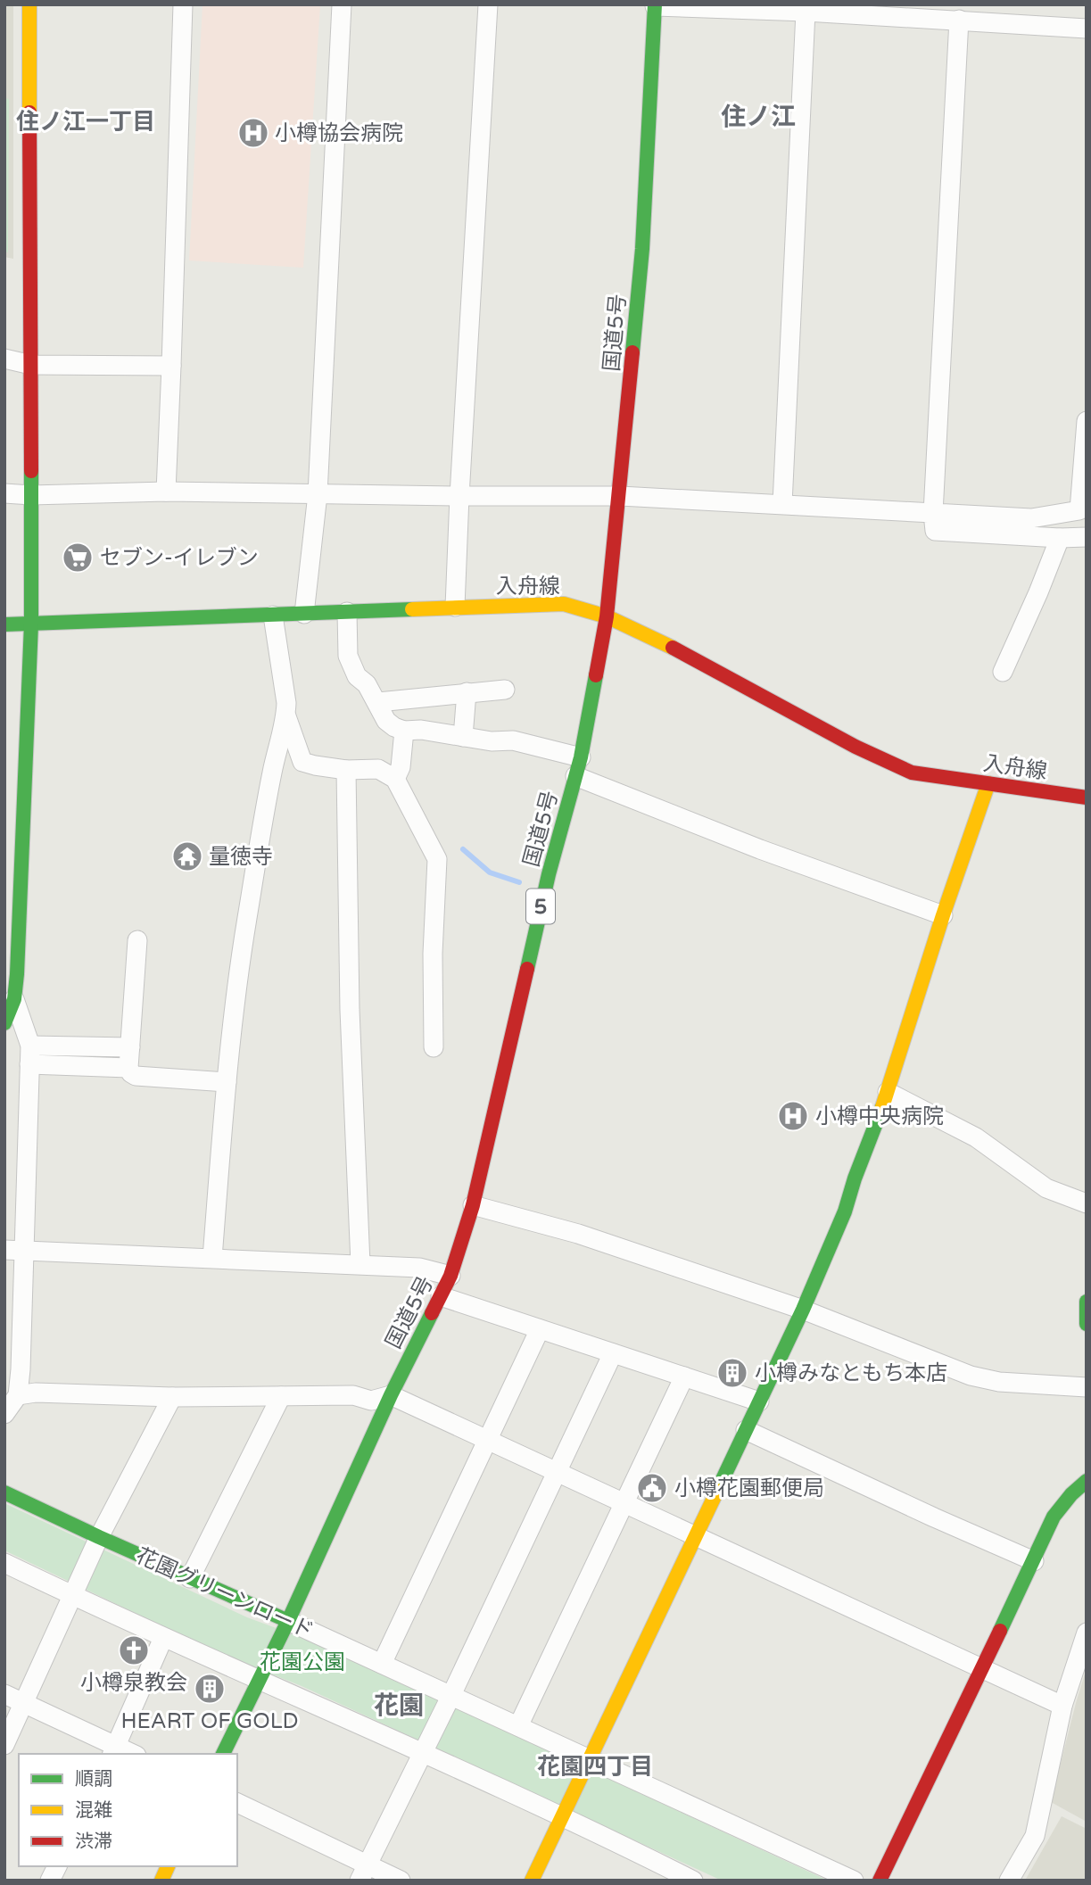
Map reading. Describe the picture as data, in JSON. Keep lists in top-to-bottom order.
{
  "streets": {
    "main road": [
      "国道5号",
      "入舟線",
      "5",
      "花園グリーンロード"
    ]
  },
  "crossings": [
    ["国道5号", "入舟線"],
    ["国道5号", "花園グリーンロード"]
  ],
  "districts": [
    "住ノ江",
    "住ノ江一丁目",
    "花園",
    "花園四丁目"
  ],
  "parks": ["花園公園"],
  "places": {
    "hospital": ["小樽協会病院", "小樽中央病院"],
    "supermarket": ["セブン-イレブン"],
    "temple": ["量徳寺"],
    "building": ["小樽みなともち本店", "HEART OF GOLD"],
    "public building": ["小樽花園郵便局"],
    "church": ["小樽泉教会"]
  },
  "legend": ["順調", "混雑", "渋滞"]
}
